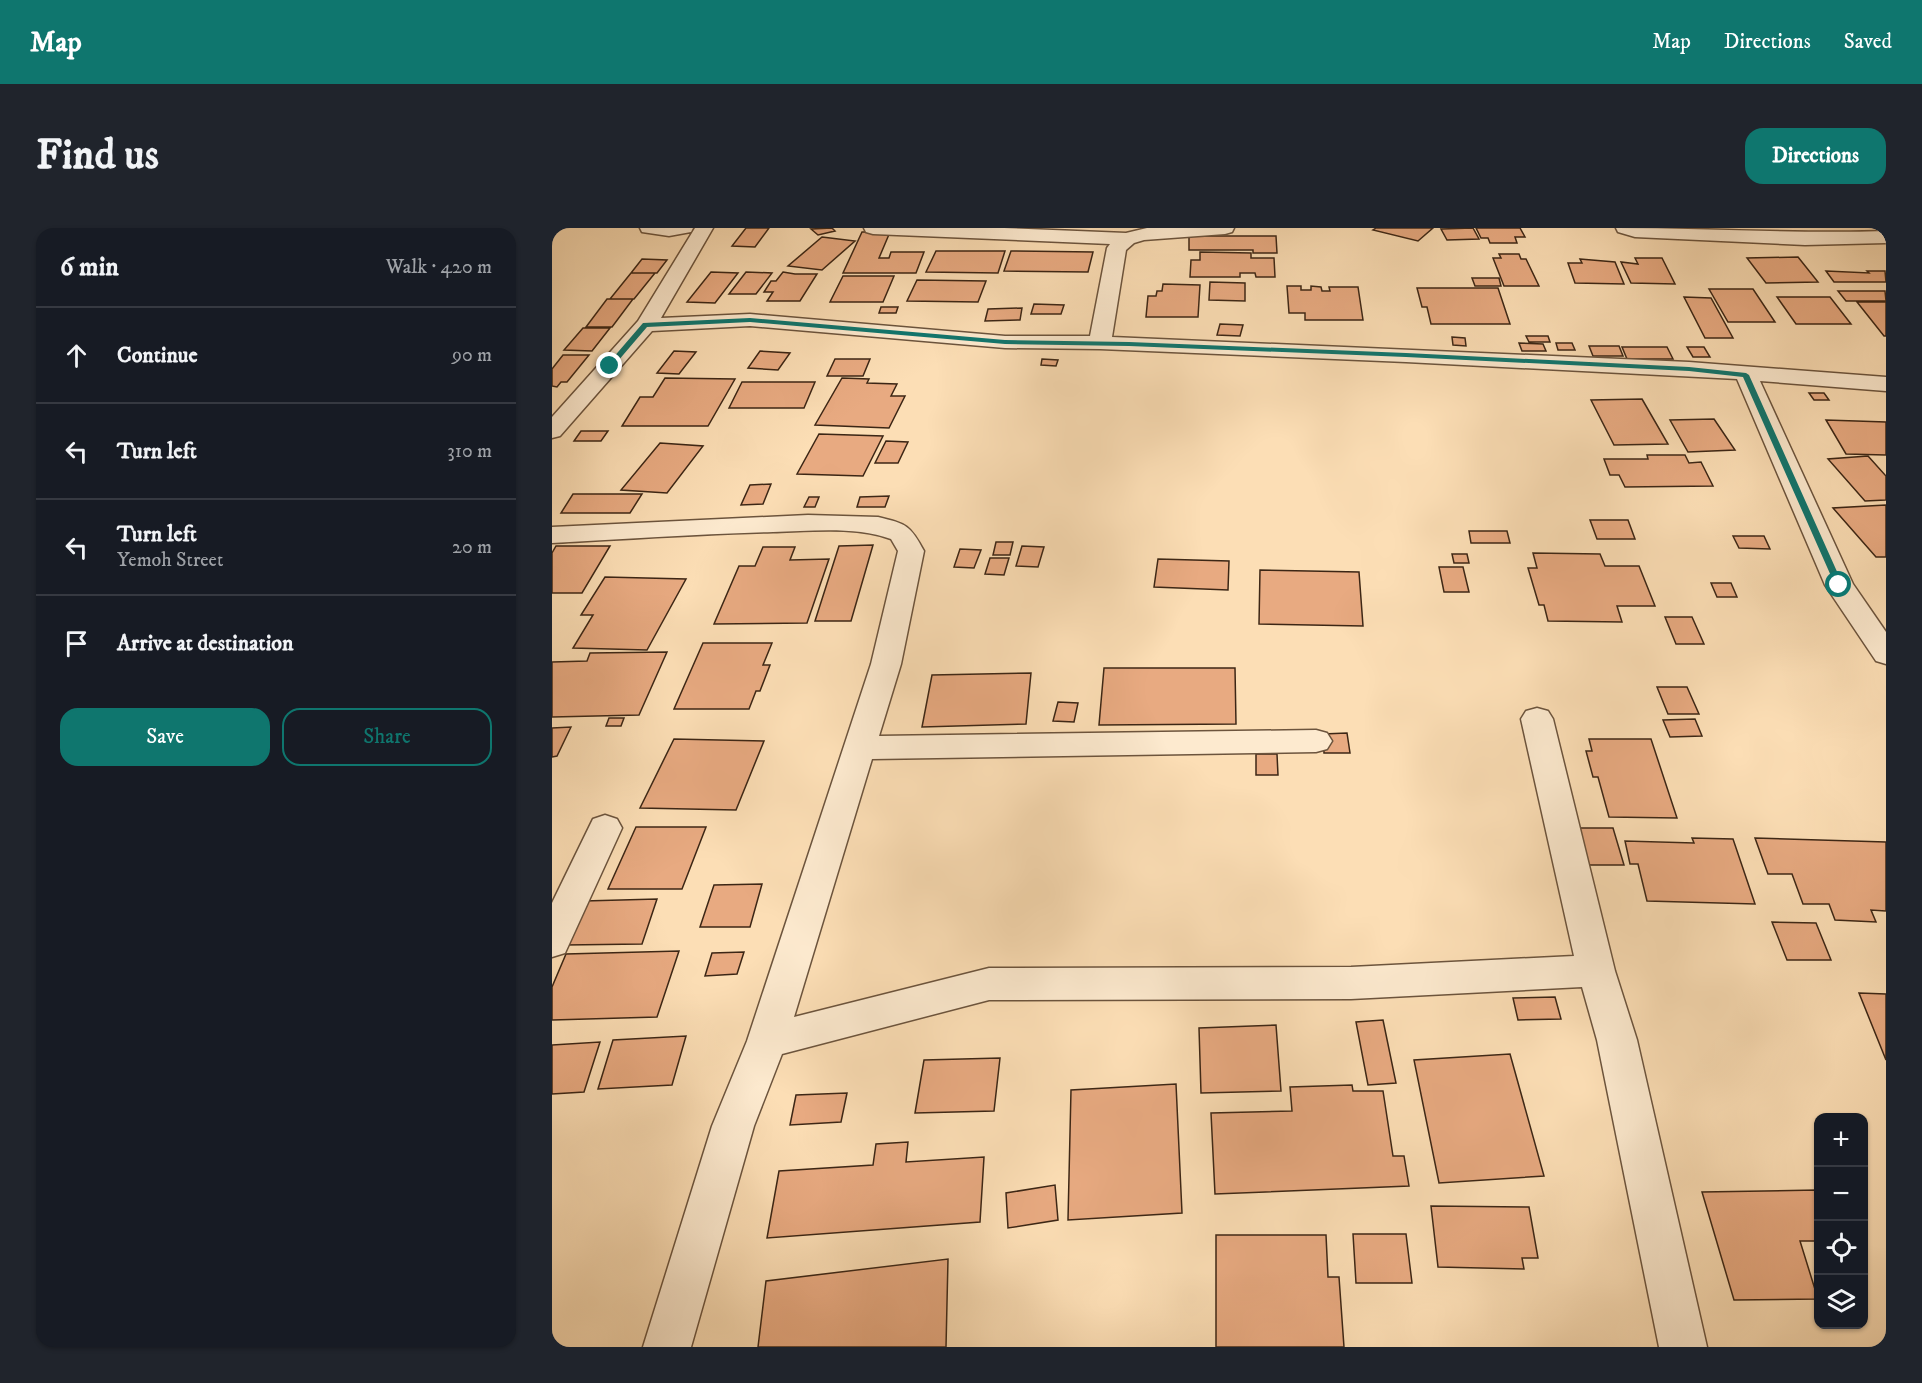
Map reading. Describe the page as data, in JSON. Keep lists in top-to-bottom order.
{
  "page": {
    "header": "Map",
    "nav": ["Map", "Directions", "Saved"],
    "buttons": [
      "Directions",
      ["Save", "Share"]
    ],
    "title": "Find us",
    "heading": ["6 min", "Walk · 420 m"],
    "list": [
      ["Continue", "90 m"],
      ["Turn left", "310 m"],
      ["Turn left", "Yemoh Street", "20 m"],
      "Arrive at destination"
    ],
    "map_buttons": ["+", "−"]
  }
}
